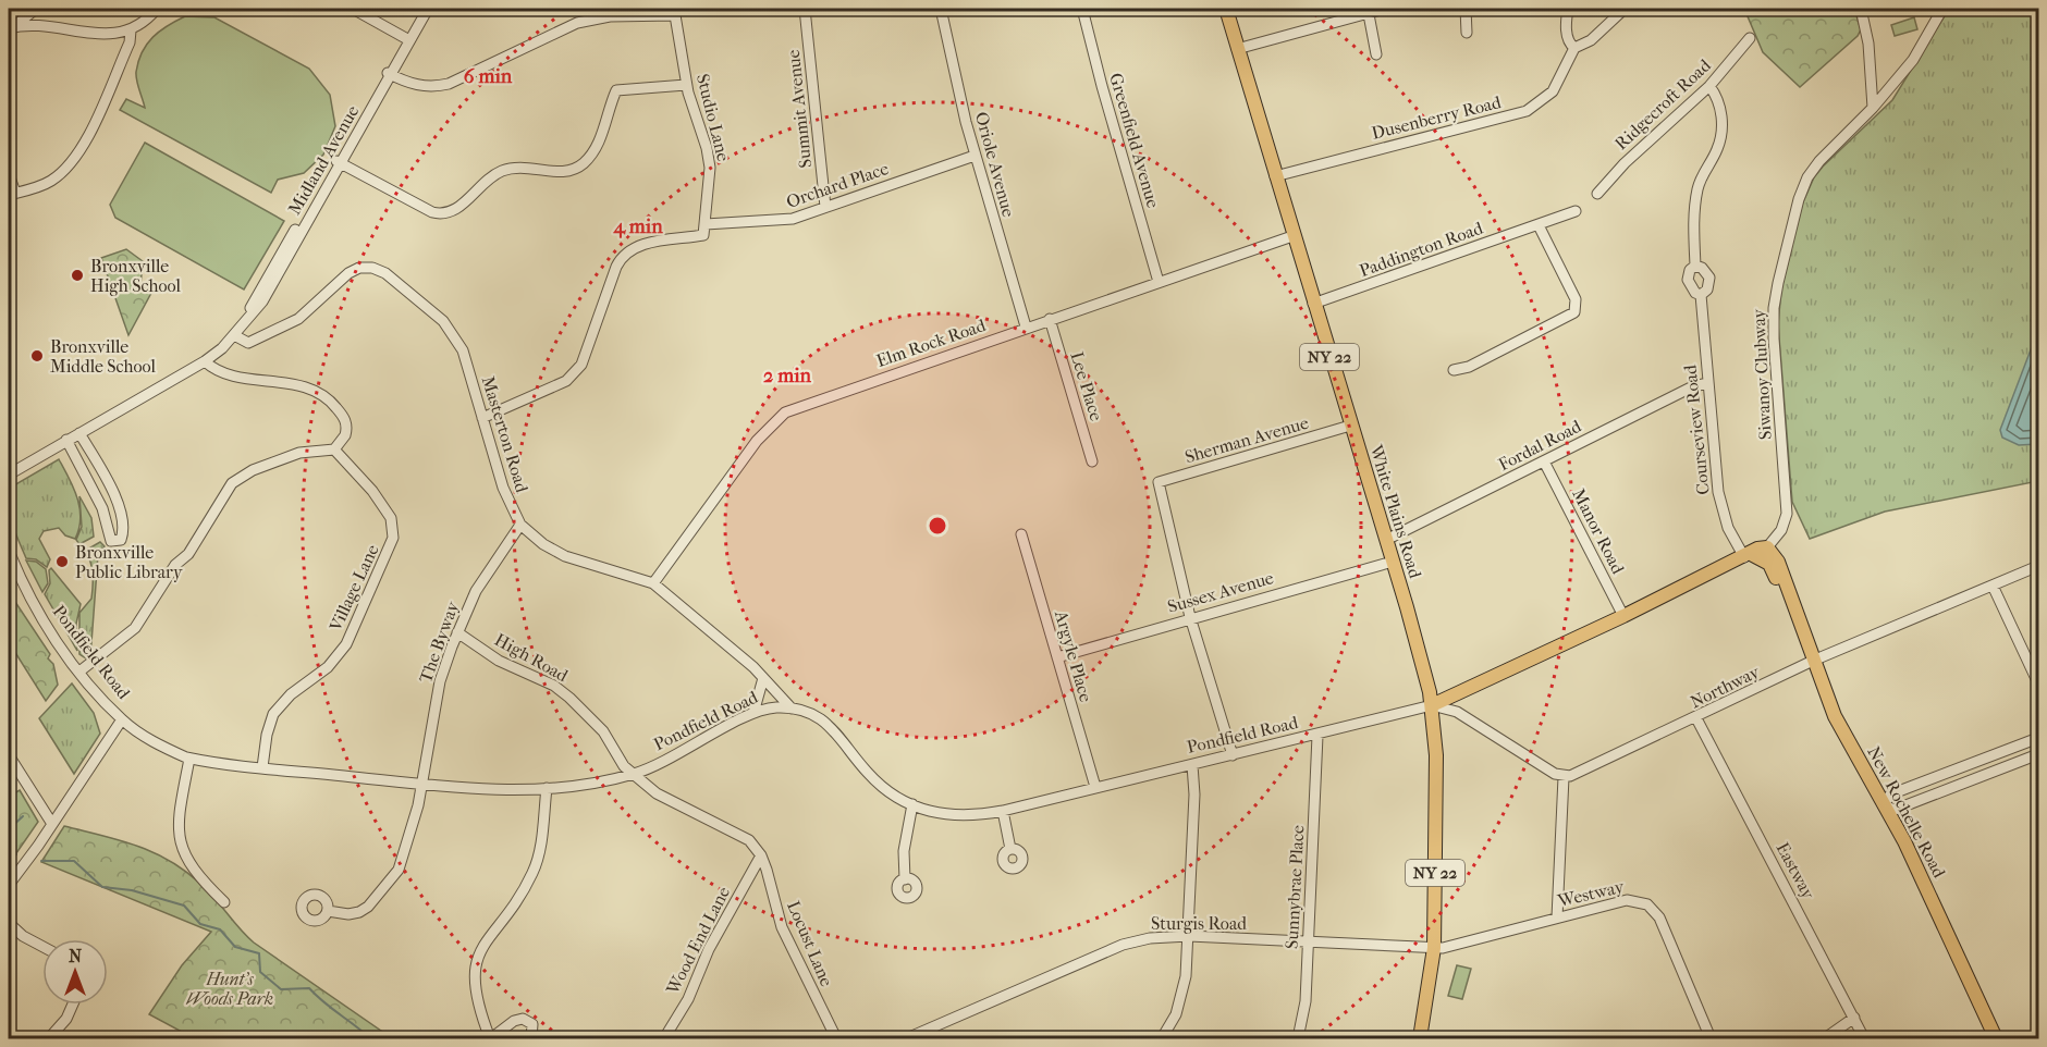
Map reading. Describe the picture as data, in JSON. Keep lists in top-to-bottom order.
{
  "streets": {
    "main road": [
      "NY 22",
      "White Plains Road",
      "Pondfield Road",
      "New Rochelle Road"
    ],
    "street": [
      "Ridgecroft Road",
      "Summit Avenue",
      "Studio Lane",
      "Dusenberry Road",
      "Greenfield Avenue",
      "Midland Avenue",
      "Oriole Avenue",
      "Orchard Place",
      "Paddington Road",
      "Elm Rock Road",
      "Siwanoy Clubway",
      "Lee Place",
      "Courseview Road",
      "Masterton Road",
      "Sherman Avenue",
      "Fordal Road",
      "Manor Road",
      "Village Lane",
      "Sussex Avenue",
      "The Byway",
      "Argyle Place",
      "High Road",
      "Northway",
      "Eastway",
      "Sunnybrae Place",
      "Westway",
      "Sturgis Road",
      "Wood End Lane",
      "Locust Lane"
    ]
  },
  "crossings": [
    ["Ridgecroft Road", "Courseview Road"],
    ["Summit Avenue", "Orchard Place"],
    ["Studio Lane", "Orchard Place"],
    ["Dusenberry Road", "White Plains Road"],
    ["Greenfield Avenue", "Elm Rock Road"],
    ["Midland Avenue", "Masterton Road"],
    ["Oriole Avenue", "Orchard Place"],
    ["Oriole Avenue", "Elm Rock Road"],
    ["Orchard Place", "Masterton Road"],
    ["Paddington Road", "White Plains Road"],
    ["Elm Rock Road", "Lee Place"],
    ["Elm Rock Road", "Masterton Road"],
    ["Elm Rock Road", "White Plains Road"],
    ["Siwanoy Clubway", "New Rochelle Road"],
    ["Courseview Road", "Fordal Road"],
    ["Courseview Road", "Pondfield Road"],
    ["Courseview Road", "New Rochelle Road"],
    ["Masterton Road", "The Byway"],
    ["Masterton Road", "Pondfield Road"],
    ["Sherman Avenue", "White Plains Road"],
    ["Sherman Avenue", "Sussex Avenue"],
    ["Fordal Road", "White Plains Road"],
    ["Fordal Road", "Manor Road"],
    ["White Plains Road", "Sussex Avenue"],
    ["White Plains Road", "Pondfield Road"],
    ["White Plains Road", "Westway"],
    ["White Plains Road", "Sturgis Road"],
    ["Manor Road", "Pondfield Road"],
    ["Village Lane", "Pondfield Road"],
    ["Sussex Avenue", "Argyle Place"],
    ["The Byway", "Pondfield Road"],
    ["The Byway", "High Road"],
    ["Pondfield Road", "Argyle Place"],
    ["Pondfield Road", "High Road"],
    ["Pondfield Road", "New Rochelle Road"],
    ["Pondfield Road", "Sunnybrae Place"],
    ["Northway", "New Rochelle Road"],
    ["Northway", "Eastway"],
    ["Sunnybrae Place", "Sturgis Road"],
    ["Westway", "Sturgis Road"],
    ["Wood End Lane", "Locust Lane"]
  ],
  "parks": ["Hunt's Woods Park"],
  "places": ["Bronxville High School", "Bronxville Middle School", "Bronxville Public Library"],
  "north": "top",
  "rings": ["6 min", "4 min", "2 min"]
}
